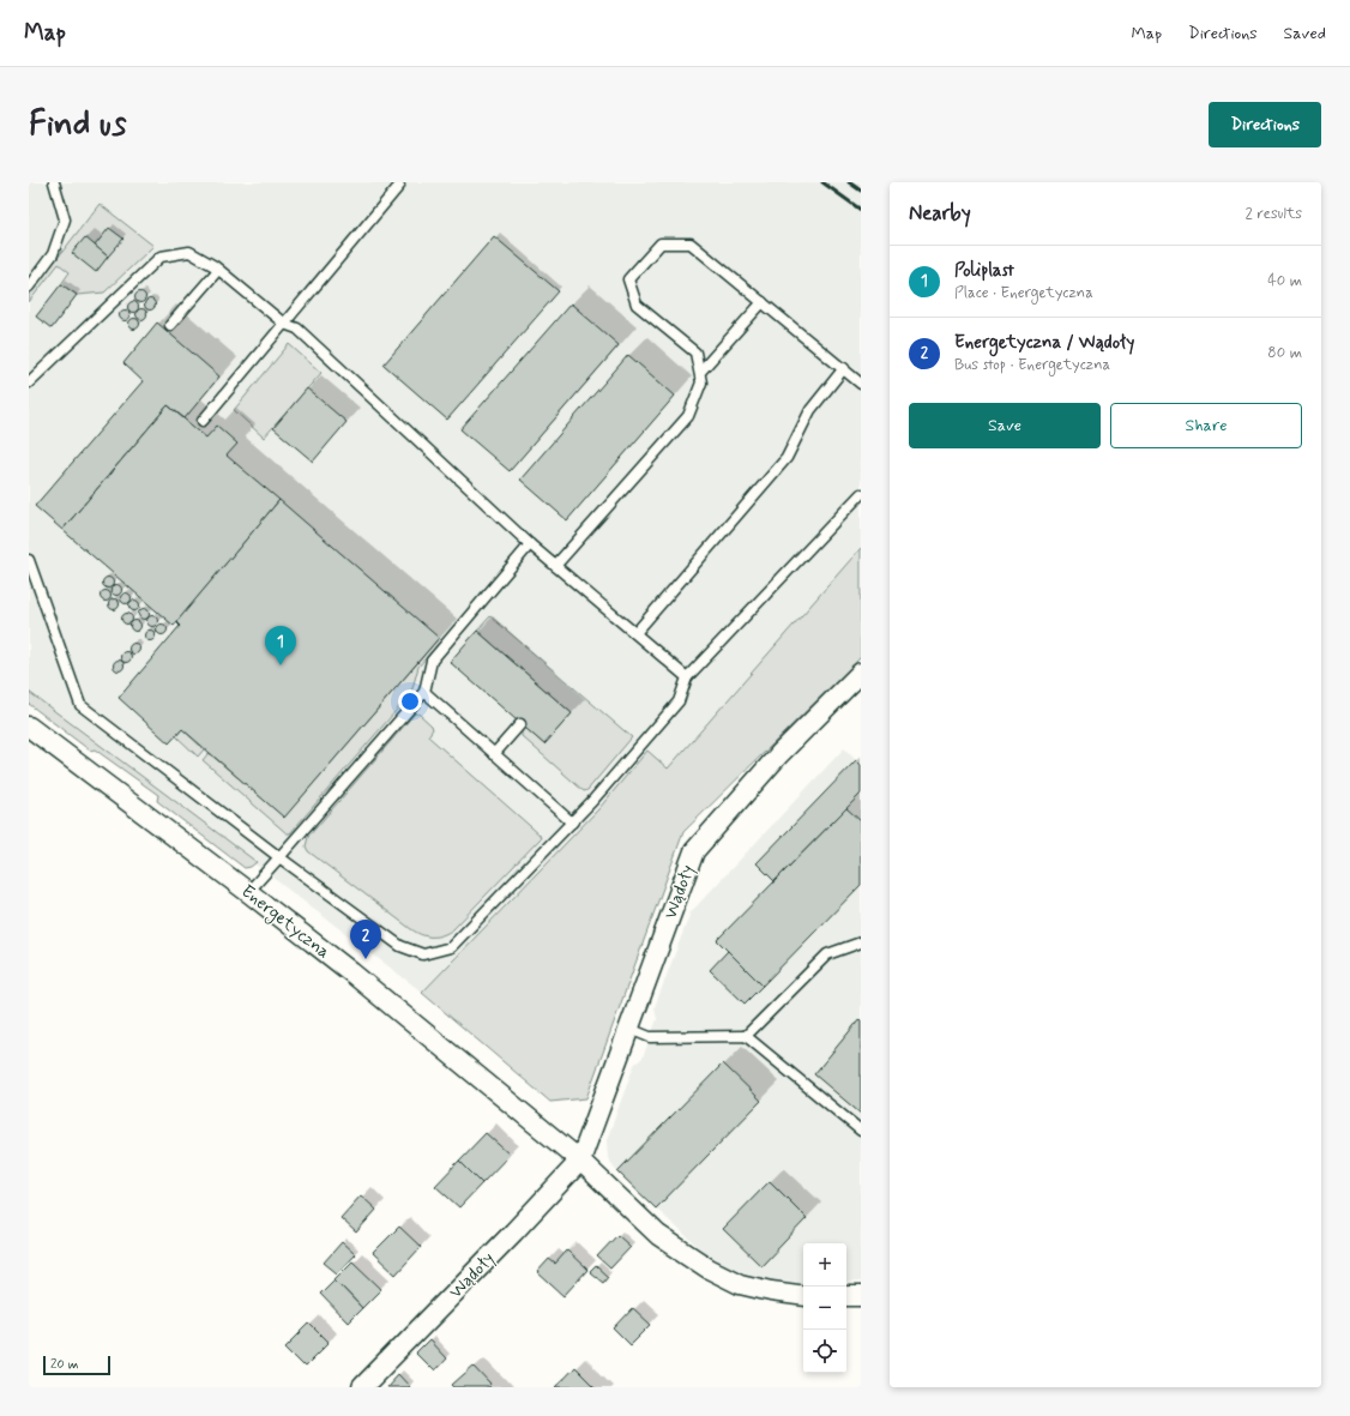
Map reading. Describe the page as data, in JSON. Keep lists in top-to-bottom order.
{
  "streets": {
    "street": ["Wądoły", "Energetyczna"]
  },
  "crossings": [
    ["Wądoły", "Energetyczna"]
  ],
  "scale_bar": "20 m",
  "page": {
    "header": "Map",
    "nav": ["Map", "Directions", "Saved"],
    "buttons": [
      "Directions",
      ["Save", "Share"]
    ],
    "title": "Find us",
    "heading": ["Nearby", "2 results"],
    "list": [
      {
        "mark": "1",
        "name": "Poliplast",
        "note": "Place · Energetyczna",
        "value": "40 m"
      },
      {
        "mark": "2",
        "name": "Energetyczna / Wądoły",
        "note": "Bus stop · Energetyczna",
        "value": "80 m"
      }
    ],
    "pins": ["1", "2"],
    "map_buttons": ["+", "−"],
    "scale": "20 m"
  }
}
